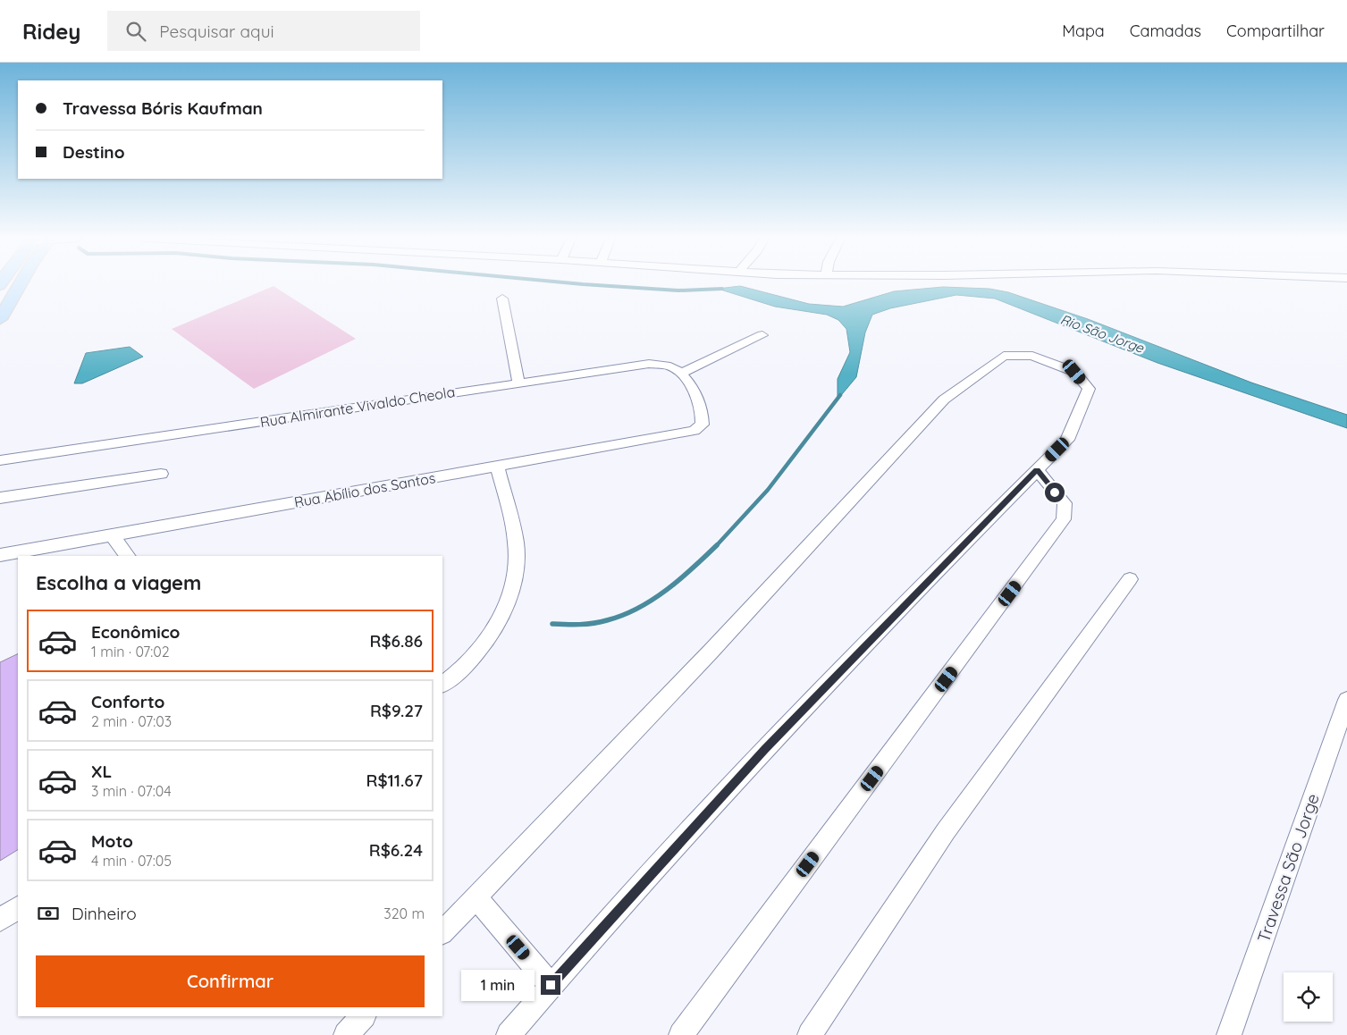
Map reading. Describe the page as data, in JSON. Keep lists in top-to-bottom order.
{
  "streets": {
    "street": ["Rua Almirante Vivaldo Cheola", "Rua Abílio dos Santos", "Travessa São Jorge"]
  },
  "crossings": [
    ["Rua Almirante Vivaldo Cheola", "Rua Abílio dos Santos"]
  ],
  "water": ["Rio São Jorge"],
  "page": {
    "header": "Ridey",
    "search": "Pesquisar aqui",
    "nav": ["Mapa", "Camadas", "Compartilhar"],
    "banner": ["Travessa Bóris Kaufman", "Destino"],
    "heading": "Escolha a viagem",
    "list": [
      {
        "name": "Econômico",
        "note": "1 min · 07:02",
        "value": "R$6.86"
      },
      {
        "name": "Conforto",
        "note": "2 min · 07:03",
        "value": "R$9.27"
      },
      {
        "name": "XL",
        "note": "3 min · 07:04",
        "value": "R$11.67"
      },
      {
        "name": "Moto",
        "note": "4 min · 07:05",
        "value": "R$6.24"
      }
    ],
    "pay": ["Dinheiro", "320 m"],
    "buttons": "Confirmar",
    "bubble": "1 min"
  }
}
